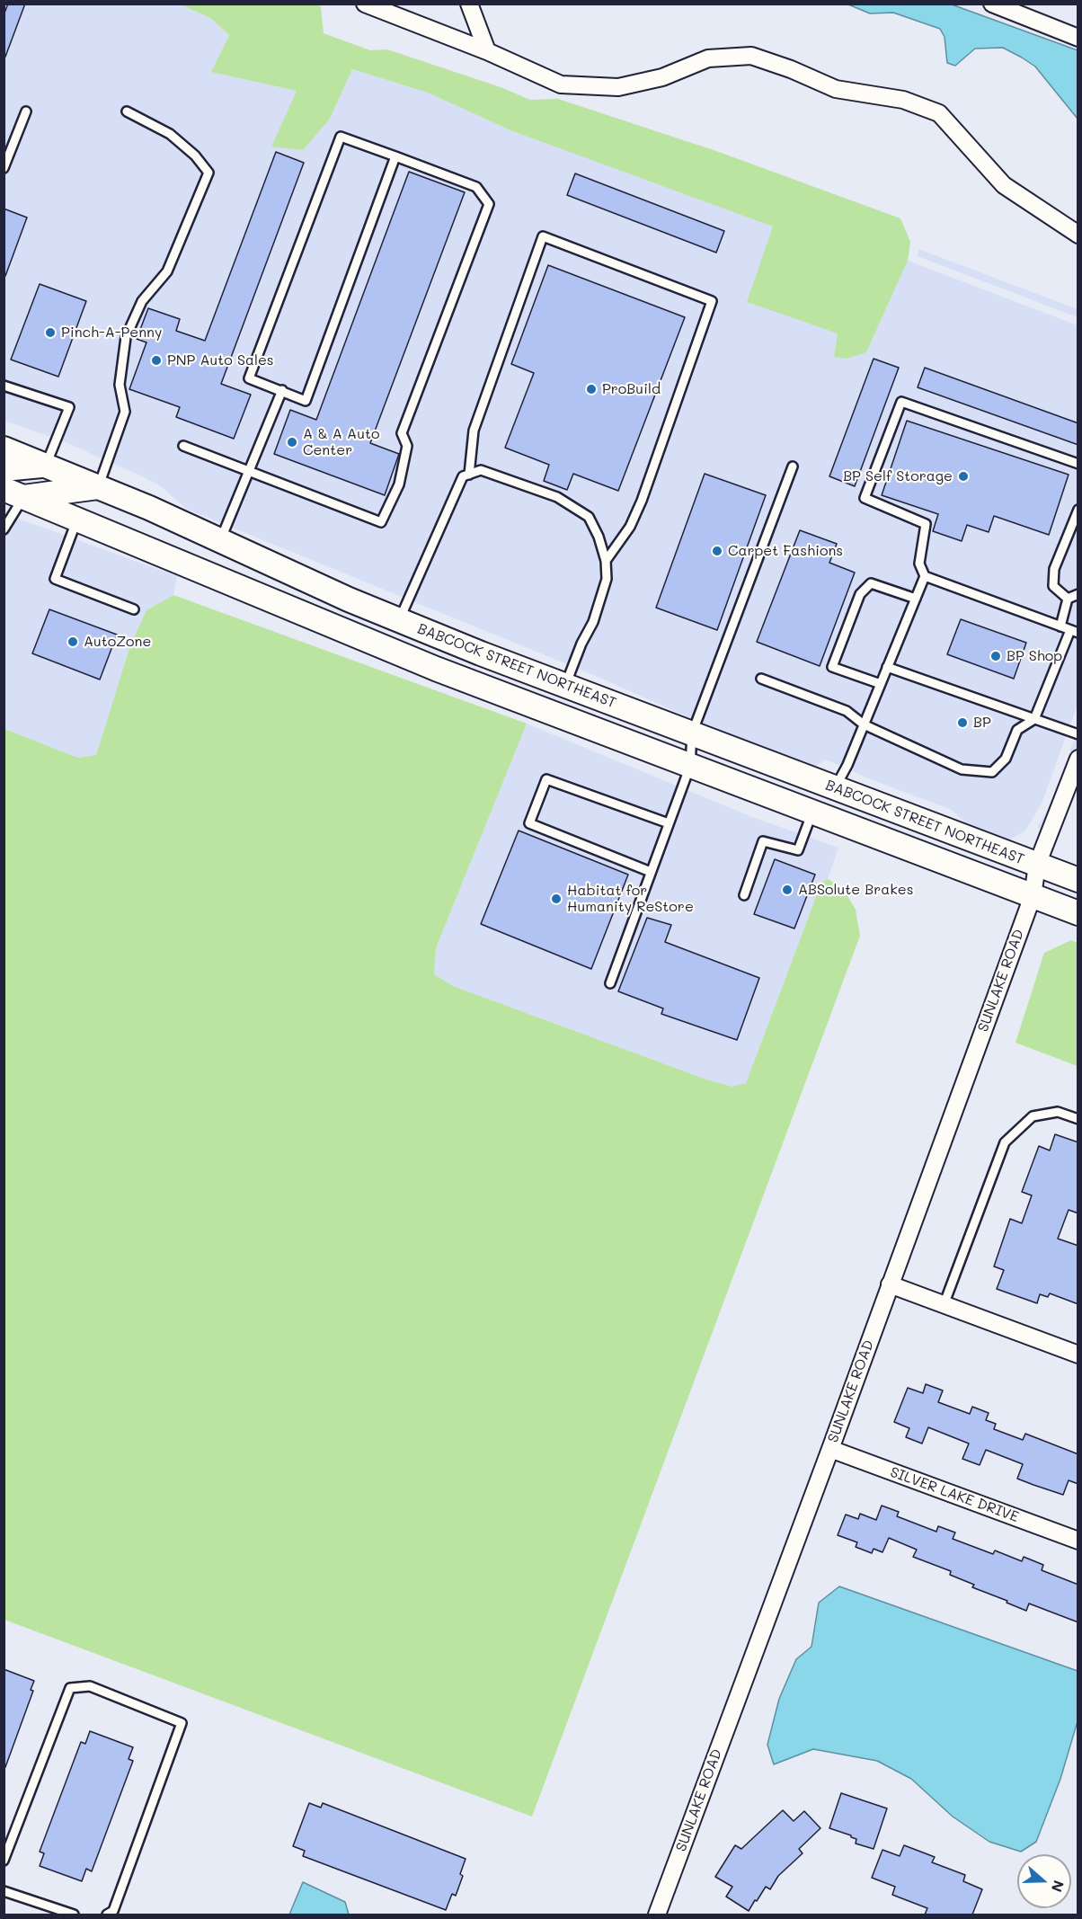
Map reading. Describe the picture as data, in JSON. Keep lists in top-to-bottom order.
{
  "streets": {
    "main road": ["BABCOCK STREET NORTHEAST"],
    "street": ["SUNLAKE ROAD", "SILVER LAKE DRIVE"]
  },
  "crossings": [
    ["BABCOCK STREET NORTHEAST", "SUNLAKE ROAD"],
    ["SUNLAKE ROAD", "SILVER LAKE DRIVE"]
  ],
  "places": [
    "Pinch-A-Penny",
    "PNP Auto Sales",
    "ProBuild",
    "A & A Auto Center",
    "BP Self Storage",
    "Carpet Fashions",
    "AutoZone",
    "BP Shop",
    "BP",
    "ABSolute Brakes",
    "Habitat for Humanity ReStore"
  ],
  "north": "right"
}
